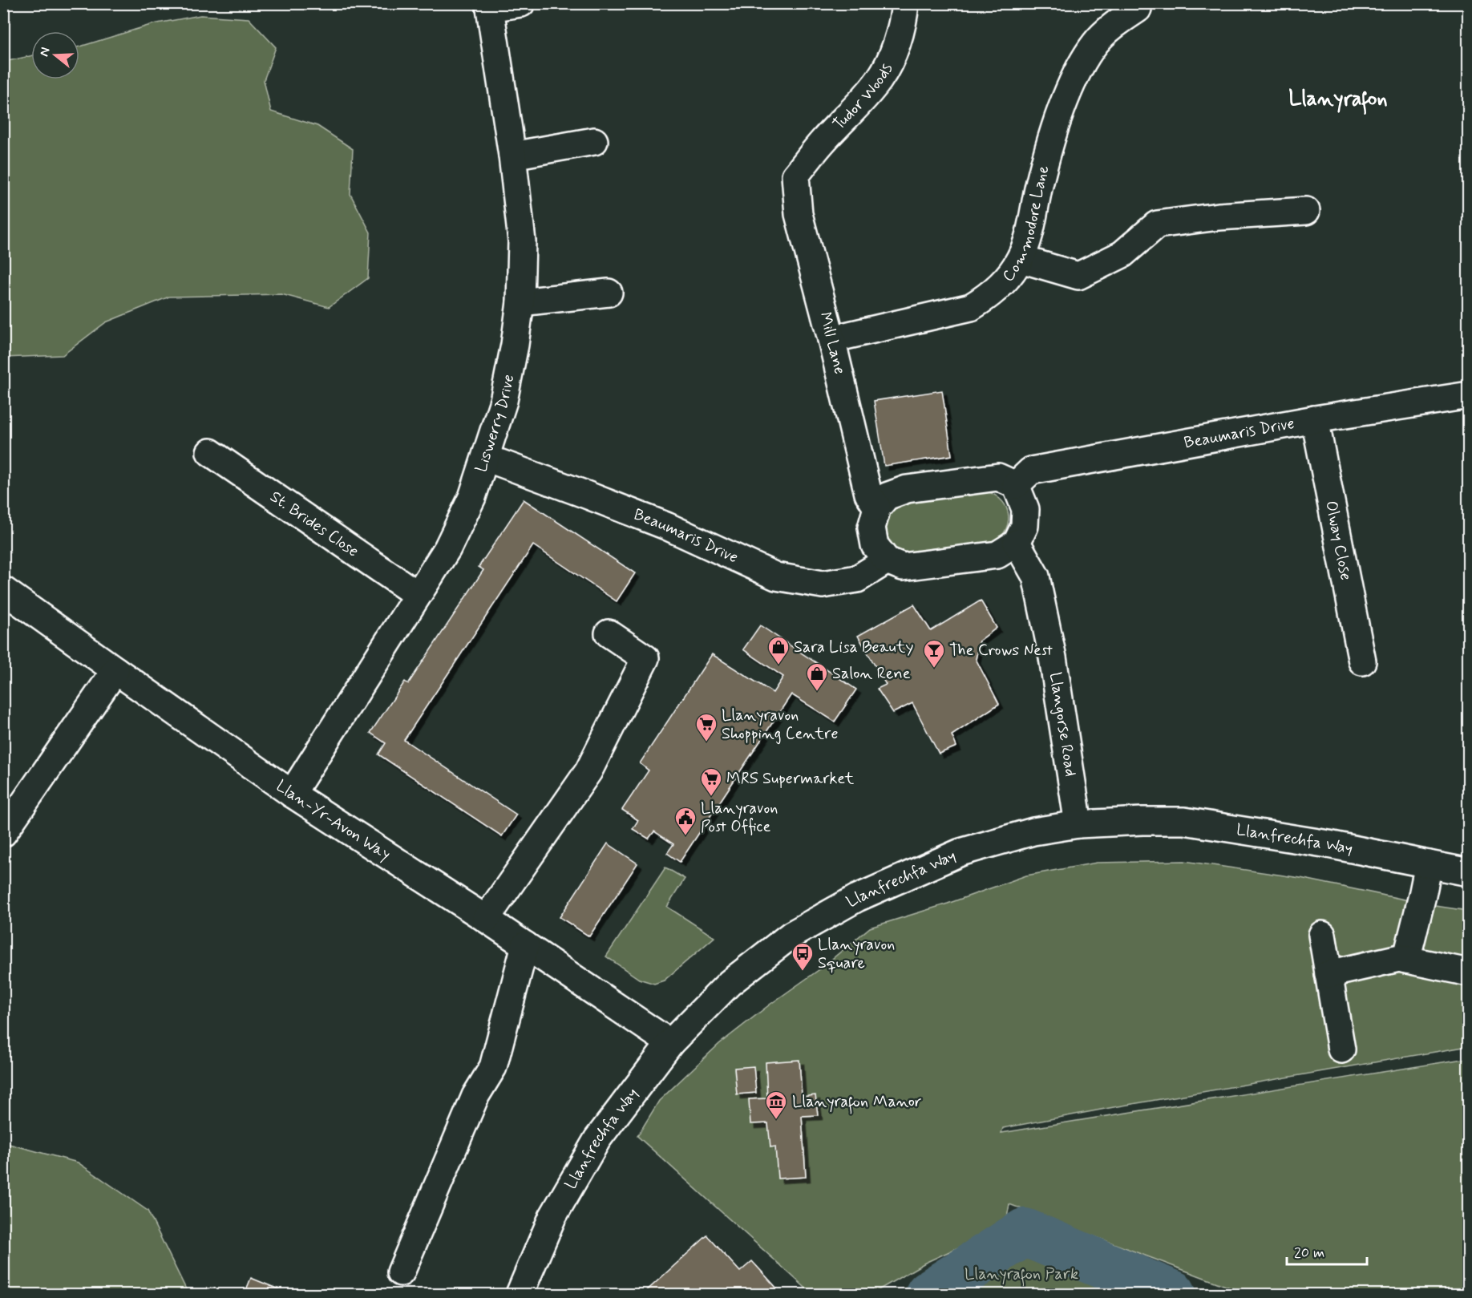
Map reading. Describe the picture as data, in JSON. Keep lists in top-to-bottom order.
{
  "streets": {
    "street": [
      "Tudor Woods",
      "Commodore Lane",
      "Mill Lane",
      "Liswerry Drive",
      "Beaumaris Drive",
      "St. Brides Close",
      "Olway Close",
      "Llangorse Road",
      "Llan-Yr-Avon Way",
      "Llanfrechfa Way"
    ]
  },
  "crossings": [
    ["Tudor Woods", "Mill Lane"],
    ["Commodore Lane", "Mill Lane"],
    ["Liswerry Drive", "Beaumaris Drive"],
    ["Liswerry Drive", "St. Brides Close"],
    ["Liswerry Drive", "Llan-Yr-Avon Way"],
    ["Beaumaris Drive", "Olway Close"],
    ["Llangorse Road", "Llanfrechfa Way"],
    ["Llan-Yr-Avon Way", "Llanfrechfa Way"]
  ],
  "districts": ["Llanyrafon"],
  "parks": ["Llanyrafon Park"],
  "places": {
    "shop": ["Sara Lisa Beauty", "Salon Rene"],
    "bar": ["The Crows Nest"],
    "supermarket": ["Llanyravon Shopping Centre", "MRS Supermarket"],
    "public building": ["Llanyravon Post Office"],
    "bus stop": ["Llanyravon Square"],
    "museum": ["Llanyrafon Manor"]
  },
  "scale_bar": "20 m",
  "north": "left"
}
